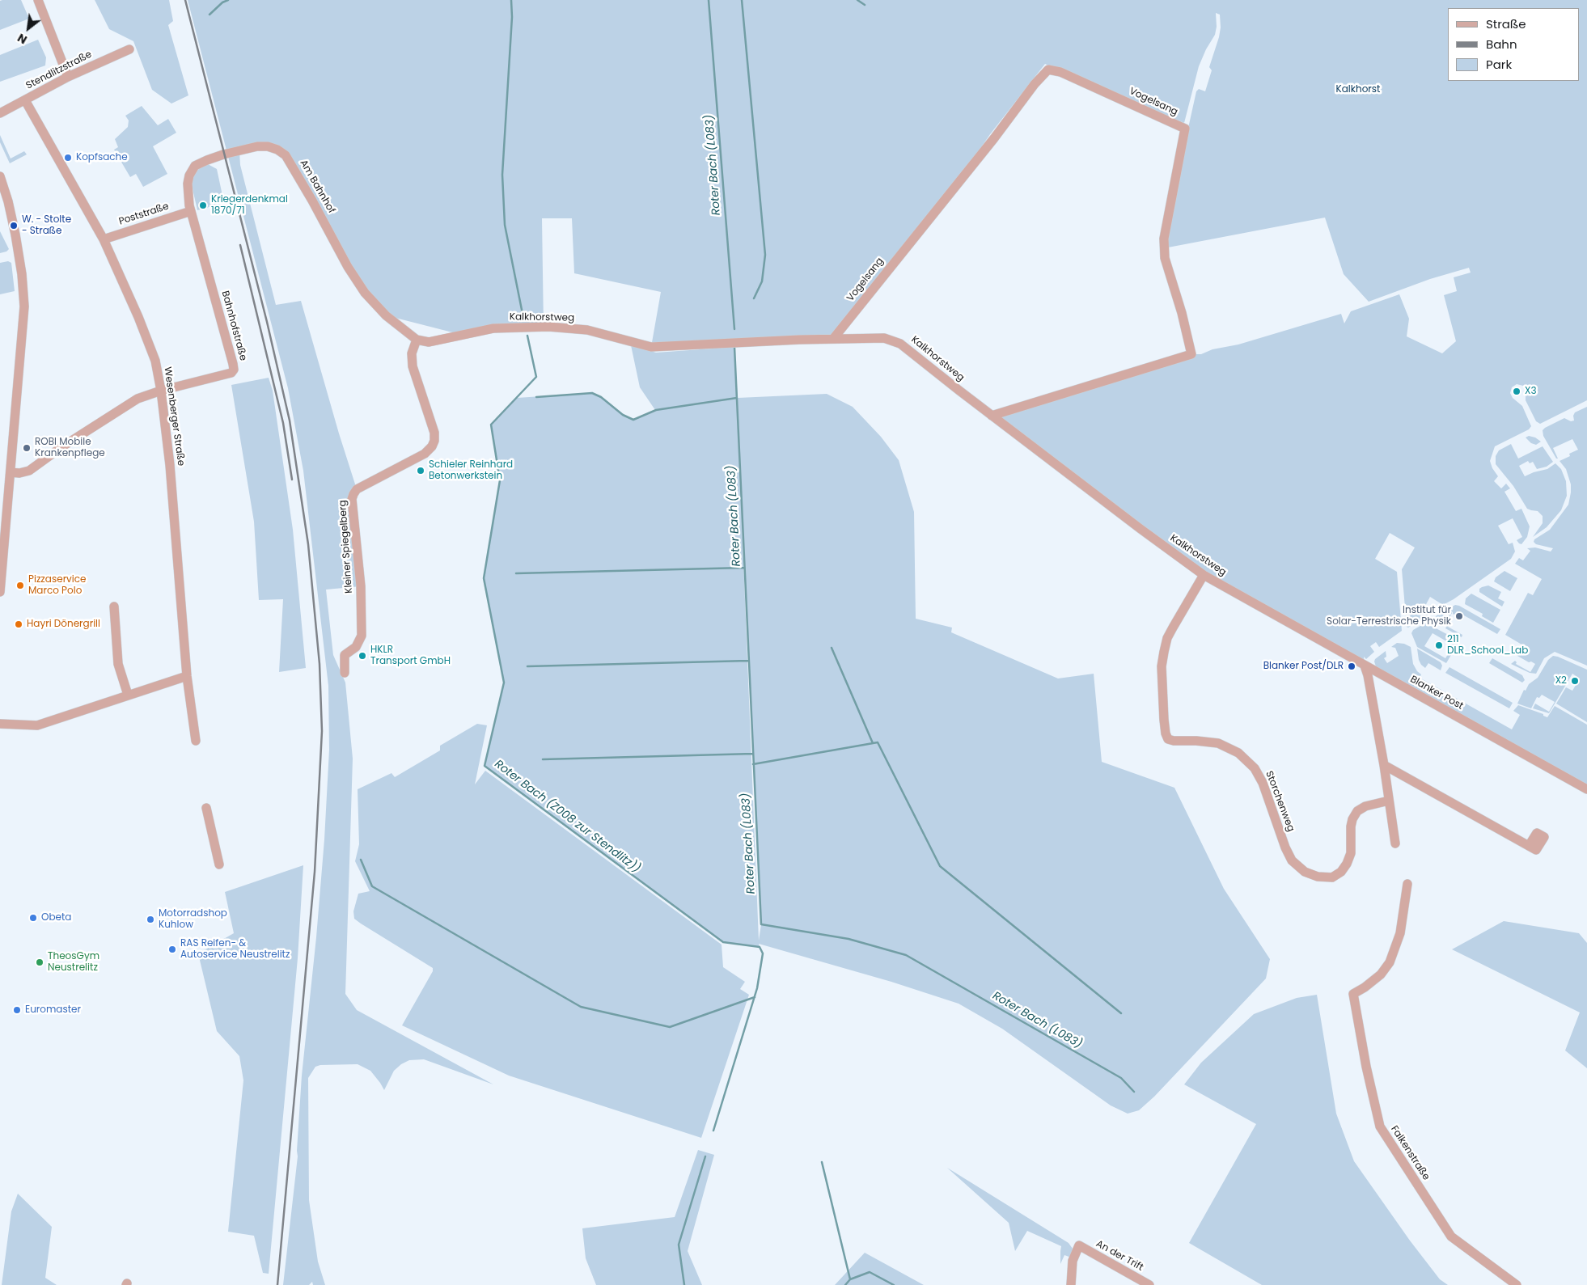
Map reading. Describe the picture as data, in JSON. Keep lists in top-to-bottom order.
{
  "streets": {
    "street": [
      "Stendlitzstraße",
      "Vogelsang",
      "Am Bahnhof",
      "Poststraße",
      "Kalkhorstweg",
      "Bahnhofstraße",
      "Wesenberger Straße",
      "Kleiner Spiegelberg",
      "Blanker Post",
      "Storchenweg",
      "Falkenstraße",
      "An der Trift"
    ]
  },
  "crossings": [
    ["Stendlitzstraße", "Wesenberger Straße"],
    ["Vogelsang", "Kalkhorstweg"],
    ["Am Bahnhof", "Poststraße"],
    ["Am Bahnhof", "Kalkhorstweg"],
    ["Am Bahnhof", "Bahnhofstraße"],
    ["Am Bahnhof", "Kleiner Spiegelberg"],
    ["Poststraße", "Bahnhofstraße"],
    ["Poststraße", "Wesenberger Straße"],
    ["Kalkhorstweg", "Kleiner Spiegelberg"],
    ["Kalkhorstweg", "Blanker Post"],
    ["Kalkhorstweg", "Storchenweg"],
    ["Bahnhofstraße", "Wesenberger Straße"]
  ],
  "water": ["Roter Bach (L083)", "Roter Bach (Z008 zur Stendlitz))"],
  "parks": ["Kalkhorst"],
  "places": [
    "Kopfsache",
    "Kriegerdenkmal 1870/71",
    "W. - Stolte - Straße",
    "X3",
    "ROBI Mobile Krankenpflege",
    "Schieler Reinhard Betonwerkstein",
    "Pizzaservice Marco Polo",
    "Institut für Solar-Terrestrische Physik",
    "Hayri Dönergrill",
    "211 DLR_School_Lab",
    "HKLR Transport GmbH",
    "Blanker Post/DLR",
    "X2",
    "Obeta",
    "Motorradshop Kuhlow",
    "RAS Reifen- & Autoservice Neustrelitz",
    "TheosGym Neustrelitz",
    "Euromaster"
  ],
  "legend": ["Straße", "Bahn", "Park"],
  "north": "bottom left"
}
